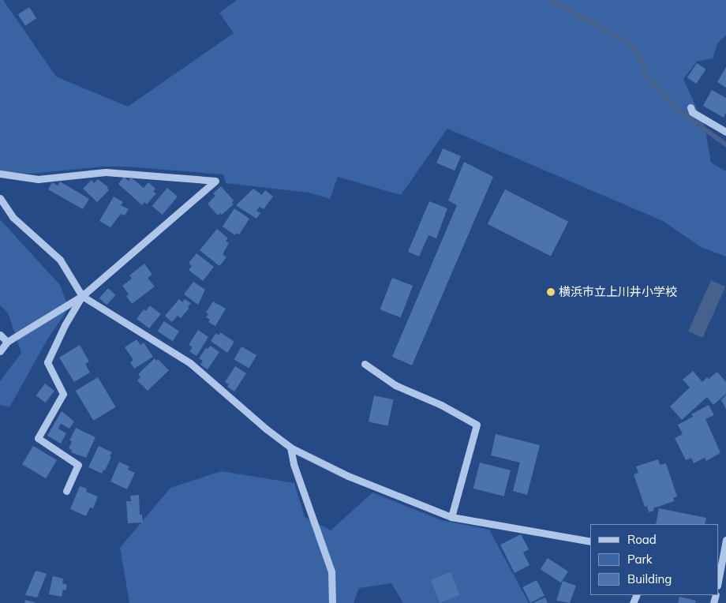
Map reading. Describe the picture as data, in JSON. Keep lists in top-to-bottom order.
{
  "places": ["横浜市立上川井小学校"],
  "legend": ["Road", "Park", "Building"]
}
